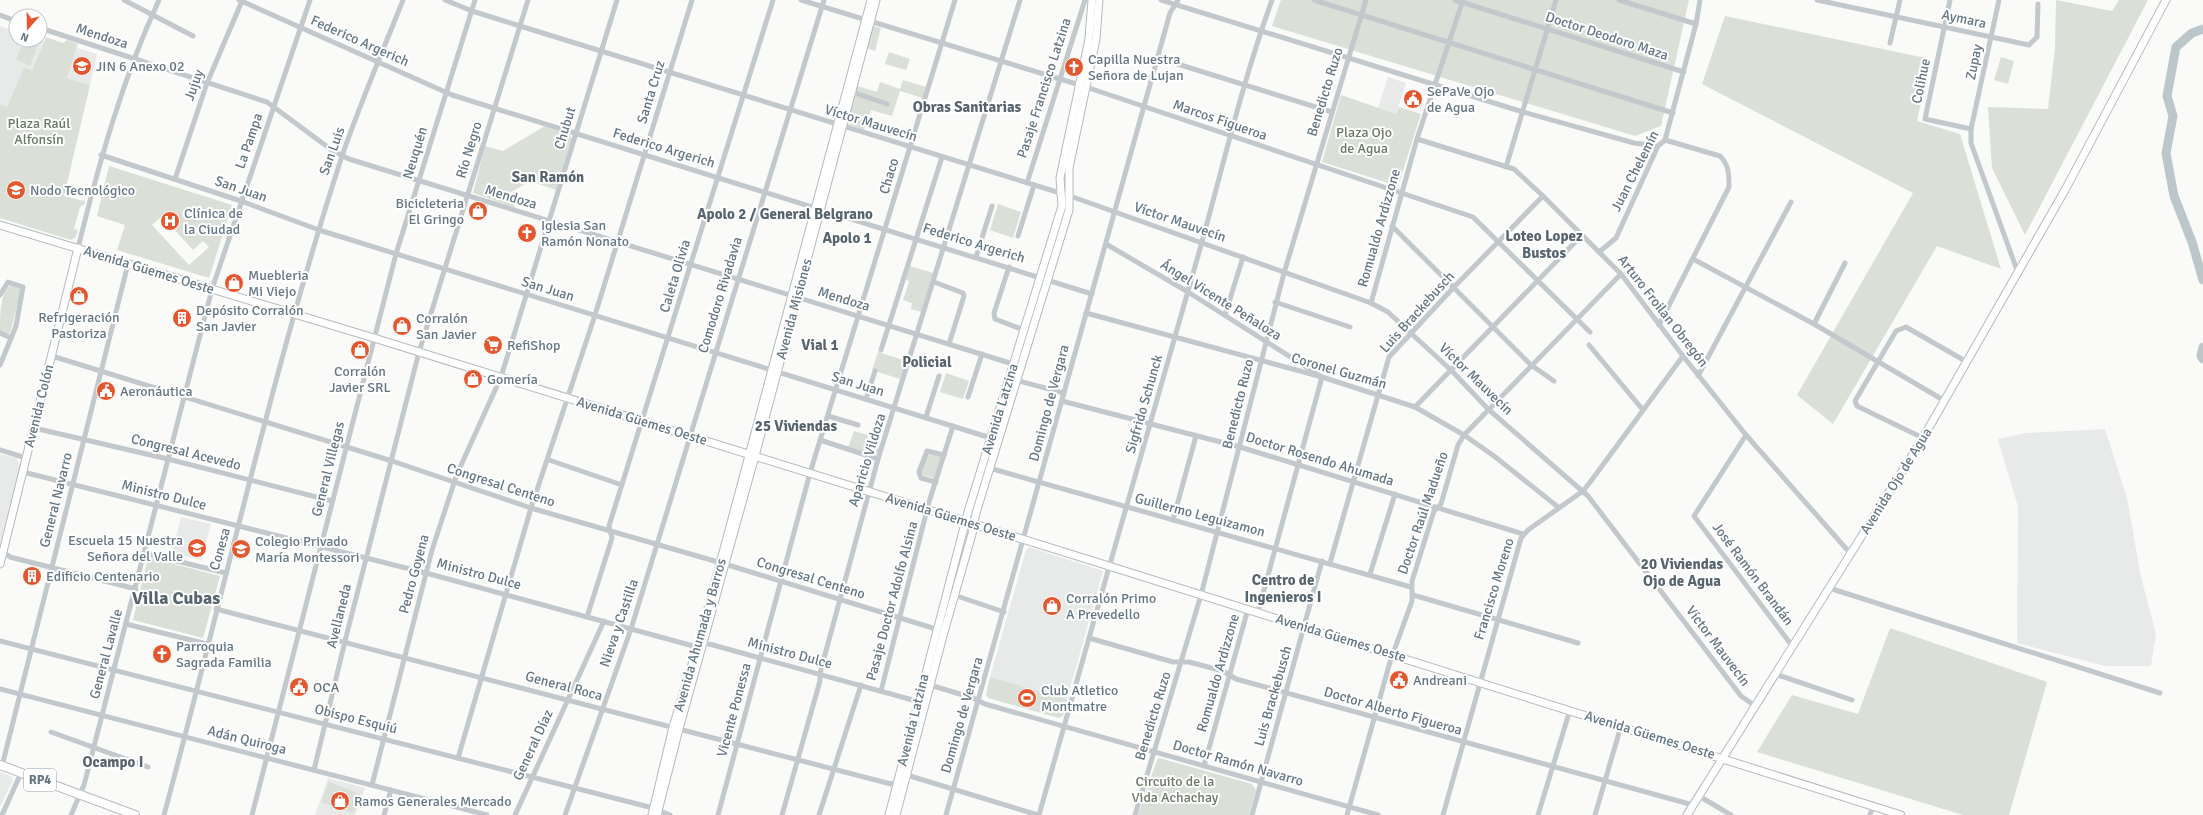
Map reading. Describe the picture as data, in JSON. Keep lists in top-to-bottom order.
{
  "streets": {
    "main road": [
      "Avenida Güemes Oeste",
      "Avenida Misiones",
      "Avenida Colón",
      "Avenida Latzina",
      "Avenida Ojo de Agua",
      "Avenida Ahumada y Barros",
      "RP4"
    ],
    "street": [
      "Aymara",
      "Mendoza",
      "Doctor Deodoro Maza",
      "Federico Argerich",
      "Zupay",
      "Colihue",
      "Jujuy",
      "Pasaje Francisco Latzina",
      "Santa Cruz",
      "Benedicto Ruzo",
      "Marcos Figueroa",
      "Víctor Mauvecín",
      "Chubut",
      "La Pampa",
      "Río Negro",
      "San Luis",
      "Neuquén",
      "Juan Chelemín",
      "Chaco",
      "San Juan",
      "Romualdo Ardizzone",
      "Caleta Olivia",
      "Comodoro Rivadavia",
      "Ángel Vicente Peñaloza",
      "Arturo Froilan Obregón",
      "Luis Brackebusch",
      "Coronel Guzmán",
      "Domingo de Vergara",
      "Sigfrido Schunck",
      "Congresal Acevedo",
      "Doctor Rosendo Ahumada",
      "Aparicio Vildoza",
      "General Villegas",
      "Congresal Centeno",
      "Ministro Dulce",
      "General Navarro",
      "Doctor Raúl Madueño",
      "Guillermo Leguizamon",
      "Conesa",
      "Pedro Goyena",
      "José Ramón Brandán",
      "Francisco Moreno",
      "Pasaje Doctor Adolfo Alsina",
      "Avellaneda",
      "Nieva y Castilla",
      "General Lavalle",
      "General Roca",
      "Vicente Ponessa",
      "Doctor Alberto Figueroa",
      "Obispo Esquiú",
      "Adán Quiroga",
      "General Díaz",
      "Doctor Ramón Navarro"
    ]
  },
  "crossings": [
    ["Aymara", "Zupay"],
    ["Aymara", "Colihue"],
    ["Mendoza", "Jujuy"],
    ["Mendoza", "Santa Cruz"],
    ["Mendoza", "Chubut"],
    ["Mendoza", "La Pampa"],
    ["Mendoza", "Río Negro"],
    ["Mendoza", "San Luis"],
    ["Mendoza", "Neuquén"],
    ["Mendoza", "Chaco"],
    ["Mendoza", "Caleta Olivia"],
    ["Mendoza", "Comodoro Rivadavia"],
    ["Mendoza", "Avenida Misiones"],
    ["Mendoza", "Avenida Latzina"],
    ["Mendoza", "Aparicio Vildoza"],
    ["Doctor Deodoro Maza", "Juan Chelemín"],
    ["Doctor Deodoro Maza", "Romualdo Ardizzone"],
    ["Federico Argerich", "Jujuy"],
    ["Federico Argerich", "Santa Cruz"],
    ["Federico Argerich", "Chubut"],
    ["Federico Argerich", "La Pampa"],
    ["Federico Argerich", "Río Negro"],
    ["Federico Argerich", "San Luis"],
    ["Federico Argerich", "Neuquén"],
    ["Federico Argerich", "Chaco"],
    ["Federico Argerich", "Caleta Olivia"],
    ["Federico Argerich", "Comodoro Rivadavia"],
    ["Federico Argerich", "Avenida Misiones"],
    ["Federico Argerich", "Domingo de Vergara"],
    ["Federico Argerich", "Avenida Latzina"],
    ["Federico Argerich", "Aparicio Vildoza"],
    ["Zupay", "Colihue"],
    ["Jujuy", "San Juan"],
    ["Pasaje Francisco Latzina", "Marcos Figueroa"],
    ["Pasaje Francisco Latzina", "Víctor Mauvecín"],
    ["Santa Cruz", "Víctor Mauvecín"],
    ["Santa Cruz", "San Juan"],
    ["Santa Cruz", "Avenida Güemes Oeste"],
    ["Santa Cruz", "Congresal Centeno"],
    ["Santa Cruz", "Ministro Dulce"],
    ["Santa Cruz", "General Roca"],
    ["Santa Cruz", "Obispo Esquiú"],
    ["Benedicto Ruzo", "Marcos Figueroa"],
    ["Benedicto Ruzo", "Víctor Mauvecín"],
    ["Benedicto Ruzo", "Avenida Güemes Oeste"],
    ["Benedicto Ruzo", "Ángel Vicente Peñaloza"],
    ["Benedicto Ruzo", "Coronel Guzmán"],
    ["Benedicto Ruzo", "Doctor Rosendo Ahumada"],
    ["Benedicto Ruzo", "Guillermo Leguizamon"],
    ["Benedicto Ruzo", "Doctor Alberto Figueroa"],
    ["Benedicto Ruzo", "Doctor Ramón Navarro"],
    ["Marcos Figueroa", "Chaco"],
    ["Marcos Figueroa", "Romualdo Ardizzone"],
    ["Marcos Figueroa", "Comodoro Rivadavia"],
    ["Marcos Figueroa", "Avenida Misiones"],
    ["Marcos Figueroa", "Luis Brackebusch"],
    ["Marcos Figueroa", "Domingo de Vergara"],
    ["Marcos Figueroa", "Sigfrido Schunck"],
    ["Marcos Figueroa", "Avenida Latzina"],
    ["Marcos Figueroa", "Aparicio Vildoza"],
    ["Marcos Figueroa", "Doctor Raúl Madueño"],
    ["Víctor Mauvecín", "Chubut"],
    ["Víctor Mauvecín", "Río Negro"],
    ["Víctor Mauvecín", "Neuquén"],
    ["Víctor Mauvecín", "Chaco"],
    ["Víctor Mauvecín", "Romualdo Ardizzone"],
    ["Víctor Mauvecín", "Caleta Olivia"],
    ["Víctor Mauvecín", "Comodoro Rivadavia"],
    ["Víctor Mauvecín", "Avenida Misiones"],
    ["Víctor Mauvecín", "Luis Brackebusch"],
    ["Víctor Mauvecín", "Domingo de Vergara"],
    ["Víctor Mauvecín", "Sigfrido Schunck"],
    ["Víctor Mauvecín", "Avenida Latzina"],
    ["Víctor Mauvecín", "Aparicio Vildoza"],
    ["Víctor Mauvecín", "Avenida Ojo de Agua"],
    ["Víctor Mauvecín", "Doctor Raúl Madueño"],
    ["Víctor Mauvecín", "Francisco Moreno"],
    ["Chubut", "San Juan"],
    ["Chubut", "Avenida Güemes Oeste"],
    ["Chubut", "Pedro Goyena"],
    ["La Pampa", "San Juan"],
    ["La Pampa", "Avenida Güemes Oeste"],
    ["La Pampa", "General Lavalle"],
    ["Río Negro", "San Juan"],
    ["Río Negro", "Avenida Güemes Oeste"],
    ["Río Negro", "Avellaneda"],
    ["San Luis", "San Juan"],
    ["San Luis", "Avenida Güemes Oeste"],
    ["San Luis", "Conesa"],
    ["Neuquén", "San Juan"],
    ["Neuquén", "Avenida Güemes Oeste"],
    ["Neuquén", "General Villegas"],
    ["Juan Chelemín", "Arturo Froilan Obregón"],
    ["Chaco", "San Juan"],
    ["Chaco", "Avenida Güemes Oeste"],
    ["Chaco", "Vicente Ponessa"],
    ["San Juan", "Caleta Olivia"],
    ["San Juan", "Comodoro Rivadavia"],
    ["San Juan", "Avenida Misiones"],
    ["San Juan", "Avenida Latzina"],
    ["San Juan", "Aparicio Vildoza"],
    ["San Juan", "Pasaje Doctor Adolfo Alsina"],
    ["Romualdo Ardizzone", "Avenida Güemes Oeste"],
    ["Romualdo Ardizzone", "Ángel Vicente Peñaloza"],
    ["Romualdo Ardizzone", "Arturo Froilan Obregón"],
    ["Romualdo Ardizzone", "Coronel Guzmán"],
    ["Romualdo Ardizzone", "Doctor Rosendo Ahumada"],
    ["Romualdo Ardizzone", "Guillermo Leguizamon"],
    ["Romualdo Ardizzone", "Doctor Alberto Figueroa"],
    ["Romualdo Ardizzone", "Doctor Ramón Navarro"],
    ["Avenida Güemes Oeste", "Caleta Olivia"],
    ["Avenida Güemes Oeste", "Comodoro Rivadavia"],
    ["Avenida Güemes Oeste", "Avenida Misiones"],
    ["Avenida Güemes Oeste", "Luis Brackebusch"],
    ["Avenida Güemes Oeste", "Domingo de Vergara"],
    ["Avenida Güemes Oeste", "Sigfrido Schunck"],
    ["Avenida Güemes Oeste", "Avenida Colón"],
    ["Avenida Güemes Oeste", "Avenida Latzina"],
    ["Avenida Güemes Oeste", "Aparicio Vildoza"],
    ["Avenida Güemes Oeste", "General Villegas"],
    ["Avenida Güemes Oeste", "Avenida Ojo de Agua"],
    ["Avenida Güemes Oeste", "General Navarro"],
    ["Avenida Güemes Oeste", "Doctor Raúl Madueño"],
    ["Avenida Güemes Oeste", "Conesa"],
    ["Avenida Güemes Oeste", "Pedro Goyena"],
    ["Avenida Güemes Oeste", "Francisco Moreno"],
    ["Avenida Güemes Oeste", "Pasaje Doctor Adolfo Alsina"],
    ["Avenida Güemes Oeste", "Avellaneda"],
    ["Avenida Güemes Oeste", "Nieva y Castilla"],
    ["Avenida Güemes Oeste", "Avenida Ahumada y Barros"],
    ["Avenida Güemes Oeste", "General Lavalle"],
    ["Avenida Güemes Oeste", "Vicente Ponessa"],
    ["Comodoro Rivadavia", "Nieva y Castilla"],
    ["Ángel Vicente Peñaloza", "Coronel Guzmán"],
    ["Ángel Vicente Peñaloza", "Domingo de Vergara"],
    ["Ángel Vicente Peñaloza", "Sigfrido Schunck"],
    ["Avenida Misiones", "Avenida Ahumada y Barros"],
    ["Arturo Froilan Obregón", "Luis Brackebusch"],
    ["Arturo Froilan Obregón", "Avenida Ojo de Agua"],
    ["Arturo Froilan Obregón", "Doctor Raúl Madueño"],
    ["Arturo Froilan Obregón", "José Ramón Brandán"],
    ["Arturo Froilan Obregón", "Francisco Moreno"],
    ["Luis Brackebusch", "Coronel Guzmán"],
    ["Luis Brackebusch", "Doctor Rosendo Ahumada"],
    ["Luis Brackebusch", "Guillermo Leguizamon"],
    ["Luis Brackebusch", "Doctor Alberto Figueroa"],
    ["Luis Brackebusch", "Doctor Ramón Navarro"],
    ["Coronel Guzmán", "Domingo de Vergara"],
    ["Coronel Guzmán", "Sigfrido Schunck"],
    ["Coronel Guzmán", "Doctor Raúl Madueño"],
    ["Coronel Guzmán", "Francisco Moreno"],
    ["Domingo de Vergara", "Doctor Rosendo Ahumada"],
    ["Domingo de Vergara", "Guillermo Leguizamon"],
    ["Domingo de Vergara", "Doctor Ramón Navarro"],
    ["Sigfrido Schunck", "Doctor Rosendo Ahumada"],
    ["Sigfrido Schunck", "Guillermo Leguizamon"],
    ["Sigfrido Schunck", "Doctor Alberto Figueroa"],
    ["Sigfrido Schunck", "Doctor Ramón Navarro"],
    ["Avenida Colón", "Congresal Acevedo"],
    ["Avenida Colón", "Congresal Centeno"],
    ["Avenida Colón", "Ministro Dulce"],
    ["Avenida Latzina", "Congresal Centeno"],
    ["Avenida Latzina", "Ministro Dulce"],
    ["Avenida Latzina", "Guillermo Leguizamon"],
    ["Avenida Latzina", "General Roca"],
    ["Avenida Latzina", "Doctor Ramón Navarro"],
    ["Congresal Acevedo", "General Villegas"],
    ["Congresal Acevedo", "General Navarro"],
    ["Congresal Acevedo", "Conesa"],
    ["Congresal Acevedo", "General Lavalle"],
    ["Doctor Rosendo Ahumada", "Doctor Raúl Madueño"],
    ["Doctor Rosendo Ahumada", "Francisco Moreno"],
    ["Aparicio Vildoza", "Congresal Centeno"],
    ["Aparicio Vildoza", "Ministro Dulce"],
    ["Aparicio Vildoza", "General Roca"],
    ["General Villegas", "Congresal Centeno"],
    ["General Villegas", "Ministro Dulce"],
    ["General Villegas", "General Roca"],
    ["General Villegas", "Obispo Esquiú"],
    ["General Villegas", "Adán Quiroga"],
    ["Avenida Ojo de Agua", "José Ramón Brandán"],
    ["Avenida Ojo de Agua", "Doctor Alberto Figueroa"],
    ["Congresal Centeno", "General Navarro"],
    ["Congresal Centeno", "Conesa"],
    ["Congresal Centeno", "Pedro Goyena"],
    ["Congresal Centeno", "Pasaje Doctor Adolfo Alsina"],
    ["Congresal Centeno", "Avellaneda"],
    ["Congresal Centeno", "Nieva y Castilla"],
    ["Congresal Centeno", "Avenida Ahumada y Barros"],
    ["Congresal Centeno", "General Lavalle"],
    ["Congresal Centeno", "Vicente Ponessa"],
    ["Ministro Dulce", "General Navarro"],
    ["Ministro Dulce", "Conesa"],
    ["Ministro Dulce", "Pedro Goyena"],
    ["Ministro Dulce", "Pasaje Doctor Adolfo Alsina"],
    ["Ministro Dulce", "Avellaneda"],
    ["Ministro Dulce", "Nieva y Castilla"],
    ["Ministro Dulce", "Avenida Ahumada y Barros"],
    ["Ministro Dulce", "General Lavalle"],
    ["Ministro Dulce", "Vicente Ponessa"],
    ["Ministro Dulce", "General Díaz"],
    ["General Navarro", "Obispo Esquiú"],
    ["General Navarro", "Adán Quiroga"],
    ["General Navarro", "RP4"],
    ["Doctor Raúl Madueño", "Guillermo Leguizamon"],
    ["Doctor Raúl Madueño", "Doctor Alberto Figueroa"],
    ["Doctor Raúl Madueño", "Doctor Ramón Navarro"],
    ["Conesa", "General Roca"],
    ["Conesa", "Obispo Esquiú"],
    ["Conesa", "Adán Quiroga"],
    ["Pedro Goyena", "General Roca"],
    ["Pedro Goyena", "Obispo Esquiú"],
    ["Pedro Goyena", "Adán Quiroga"],
    ["Francisco Moreno", "Doctor Alberto Figueroa"],
    ["Pasaje Doctor Adolfo Alsina", "General Roca"],
    ["Avellaneda", "General Roca"],
    ["Avellaneda", "Obispo Esquiú"],
    ["Avellaneda", "Adán Quiroga"],
    ["Nieva y Castilla", "General Roca"],
    ["Nieva y Castilla", "Obispo Esquiú"],
    ["Avenida Ahumada y Barros", "General Roca"],
    ["Avenida Ahumada y Barros", "Obispo Esquiú"],
    ["General Lavalle", "Obispo Esquiú"],
    ["General Lavalle", "Adán Quiroga"],
    ["General Lavalle", "RP4"],
    ["General Roca", "Vicente Ponessa"],
    ["General Roca", "General Díaz"],
    ["Obispo Esquiú", "General Díaz"]
  ],
  "districts": [
    "Obras Sanitarias",
    "San Ramón",
    "Apolo 2 / General Belgrano",
    "Loteo Lopez Bustos",
    "Apolo 1",
    "Vial 1",
    "Policial",
    "25 Viviendas",
    "20 Viviendas Ojo de Agua",
    "Centro de Ingenieros I",
    "Villa Cubas",
    "Ocampo I"
  ],
  "parks": ["Plaza Raúl Alfonsín", "Plaza Ojo de Agua", "Circuito de la Vida Achachay"],
  "places": {
    "school or university": [
      "JIN 6 Anexo 02",
      "Nodo Tecnológico",
      "Escuela 15 Nuestra Señora del Valle",
      "Colegio Privado María Montessori"
    ],
    "church": ["Capilla Nuestra Señora de Lujan", "Iglesia San Ramón Nonato", "Parroquia Sagrada Familia"],
    "public building": [
      "SePaVe Ojo de Agua",
      "Aeronáutica",
      "Andreani",
      "OCA"
    ],
    "shop": [
      "Bicicleteria El Gringo",
      "Muebleria Mi Viejo",
      "Refrigeración Pastoriza",
      "Corralón San Javier",
      "Corralón Javier SRL",
      "Gomería",
      "Corralón Primo A Prevedello",
      "Ramos Generales Mercado"
    ],
    "hospital": ["Clínica de la Ciudad"],
    "building": ["Depósito Corralón San Javier", "Edificio Centenario"],
    "supermarket": ["RefiShop"],
    "sports": ["Club Atletico Montmatre"]
  },
  "north": "bottom"
}
